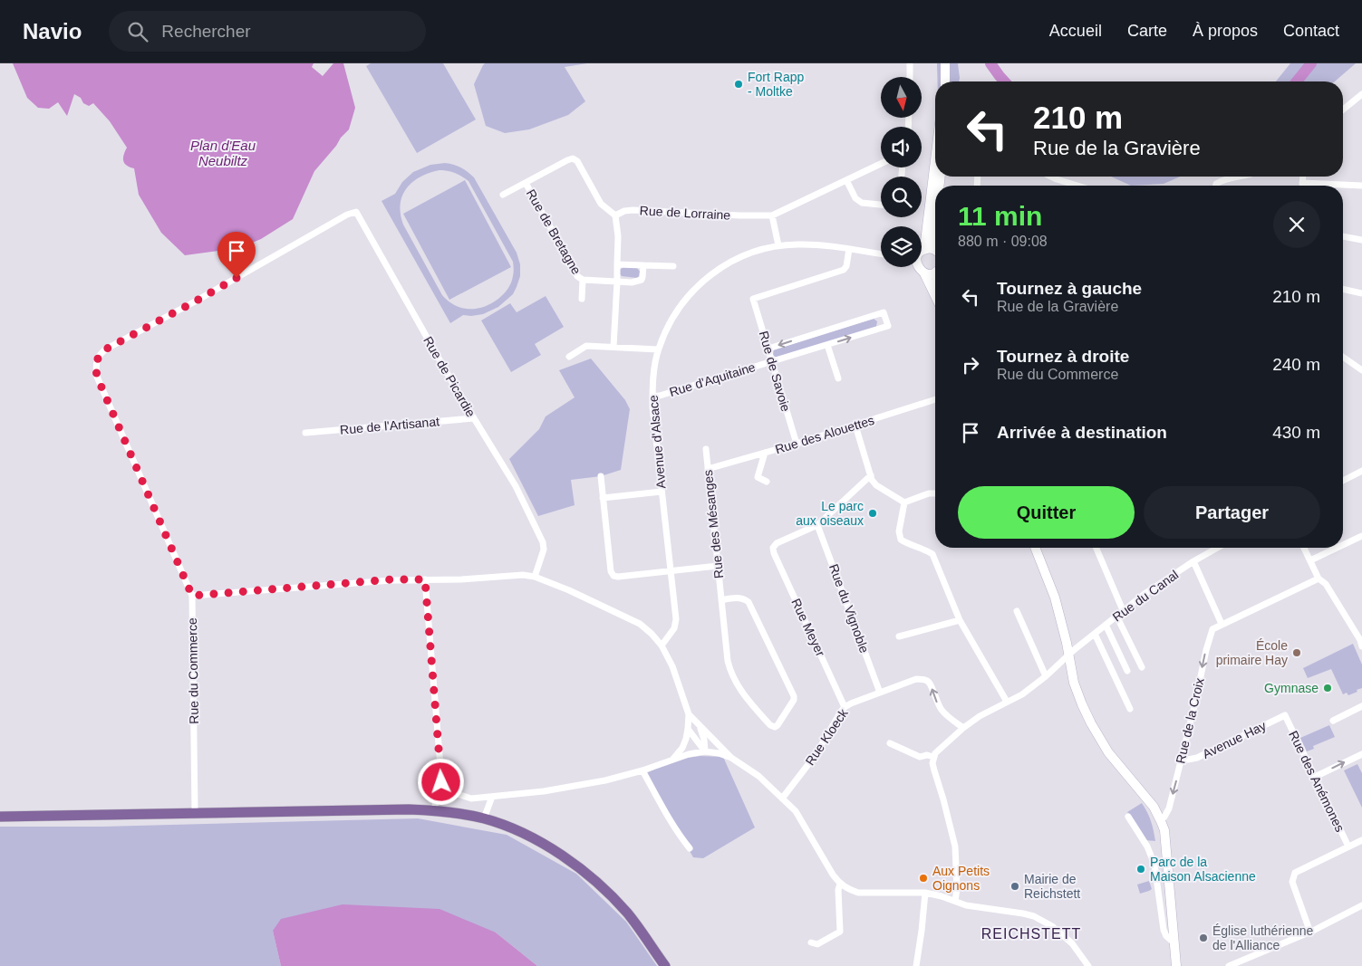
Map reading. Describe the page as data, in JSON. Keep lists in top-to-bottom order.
{
  "streets": {
    "street": [
      "Rue de Lorraine",
      "Rue de Bretagne",
      "Rue de Savoie",
      "Rue de Picardie",
      "Rue d'Aquitaine",
      "Rue de l'Artisanat",
      "Rue des Alouettes",
      "Avenue d'Alsace",
      "Rue des Mésanges",
      "Rue du Canal",
      "Rue du Vignoble",
      "Rue Meyer",
      "Rue du Commerce",
      "Rue de la Croix",
      "Rue Kloeck",
      "Avenue Hay",
      "Rue des Anémones"
    ]
  },
  "crossings": [
    ["Rue de Savoie", "Rue d'Aquitaine"],
    ["Rue de Savoie", "Rue des Alouettes"],
    ["Rue de Savoie", "Avenue d'Alsace"],
    ["Rue de Picardie", "Rue de l'Artisanat"],
    ["Rue de Picardie", "Rue du Commerce"],
    ["Rue d'Aquitaine", "Avenue d'Alsace"],
    ["Rue des Alouettes", "Rue des Mésanges"],
    ["Rue du Canal", "Rue Kloeck"],
    ["Rue du Vignoble", "Rue Meyer"],
    ["Rue du Vignoble", "Rue Kloeck"],
    ["Rue Meyer", "Rue Kloeck"],
    ["Rue de la Croix", "Avenue Hay"],
    ["Avenue Hay", "Rue des Anémones"]
  ],
  "one_way": ["Rue de la Croix"],
  "districts": ["REICHSTETT"],
  "water": ["Plan d'Eau Neubiltz"],
  "places": [
    "Fort Rapp - Moltke",
    "Le parc aux oiseaux",
    "École primaire Hay",
    "Gymnase",
    "Parc de la Maison Alsacienne",
    "Aux Petits Oignons",
    "Mairie de Reichstett",
    "Église luthérienne de l'Alliance"
  ],
  "north": "bottom",
  "page": {
    "header": "Navio",
    "search": "Rechercher",
    "nav": [
      "Accueil",
      "Carte",
      "À propos",
      "Contact"
    ],
    "turn": ["210 m", "Rue de la Gravière"],
    "heading": ["11 min", "880 m · 09:08"],
    "list": [
      {
        "name": "Tournez à gauche",
        "note": "Rue de la Gravière",
        "value": "210 m"
      },
      {
        "name": "Tournez à droite",
        "note": "Rue du Commerce",
        "value": "240 m"
      },
      {
        "name": "Arrivée à destination",
        "value": "430 m"
      }
    ],
    "buttons": ["Quitter", "Partager"]
  }
}
